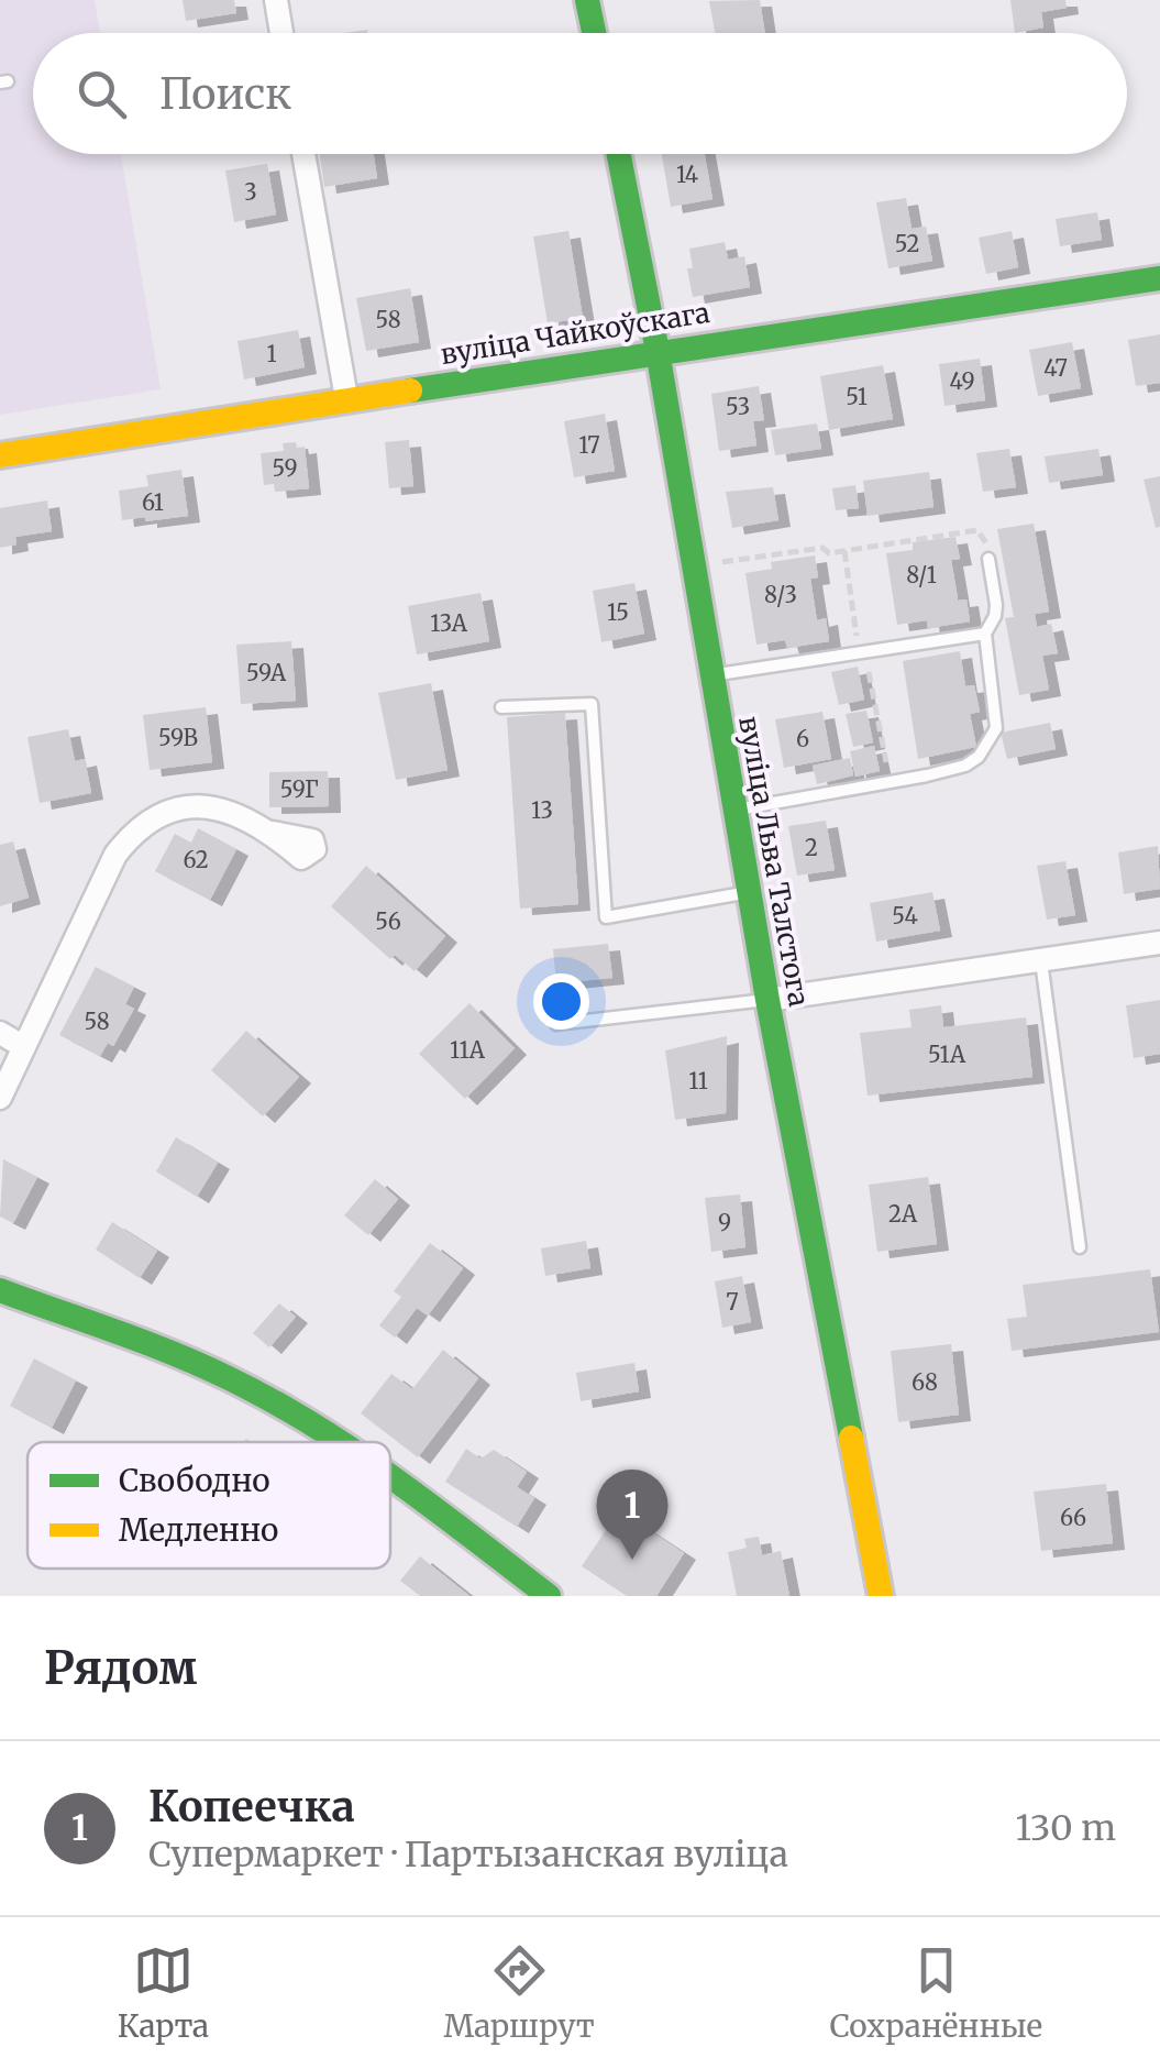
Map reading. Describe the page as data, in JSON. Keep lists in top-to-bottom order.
{
  "streets": {
    "main road": ["вуліца Чайкоўскага", "вуліца Льва Талстога"]
  },
  "crossings": [
    ["вуліца Чайкоўскага", "вуліца Льва Талстога"]
  ],
  "house_numbers": [
    "14",
    "3",
    "52",
    "58",
    "1",
    "47",
    "49",
    "51",
    "53",
    "17",
    "59",
    "61",
    "8/1",
    "8/3",
    "15",
    "13А",
    "59А",
    "59В",
    "6",
    "59Г",
    "13",
    "2",
    "62",
    "54",
    "56",
    "58",
    "11А",
    "51А",
    "11",
    "2А",
    "9",
    "7",
    "68",
    "66"
  ],
  "legend": ["Свободно", "Медленно"],
  "page": {
    "search": "Поиск",
    "pins": "1",
    "heading": "Рядом",
    "list": [
      {
        "mark": "1",
        "name": "Копеечка",
        "note": "Супермаркет · Партызанская вуліца",
        "value": "130 m"
      }
    ],
    "nav": ["Карта", "Маршрут", "Сохранённые"]
  }
}
